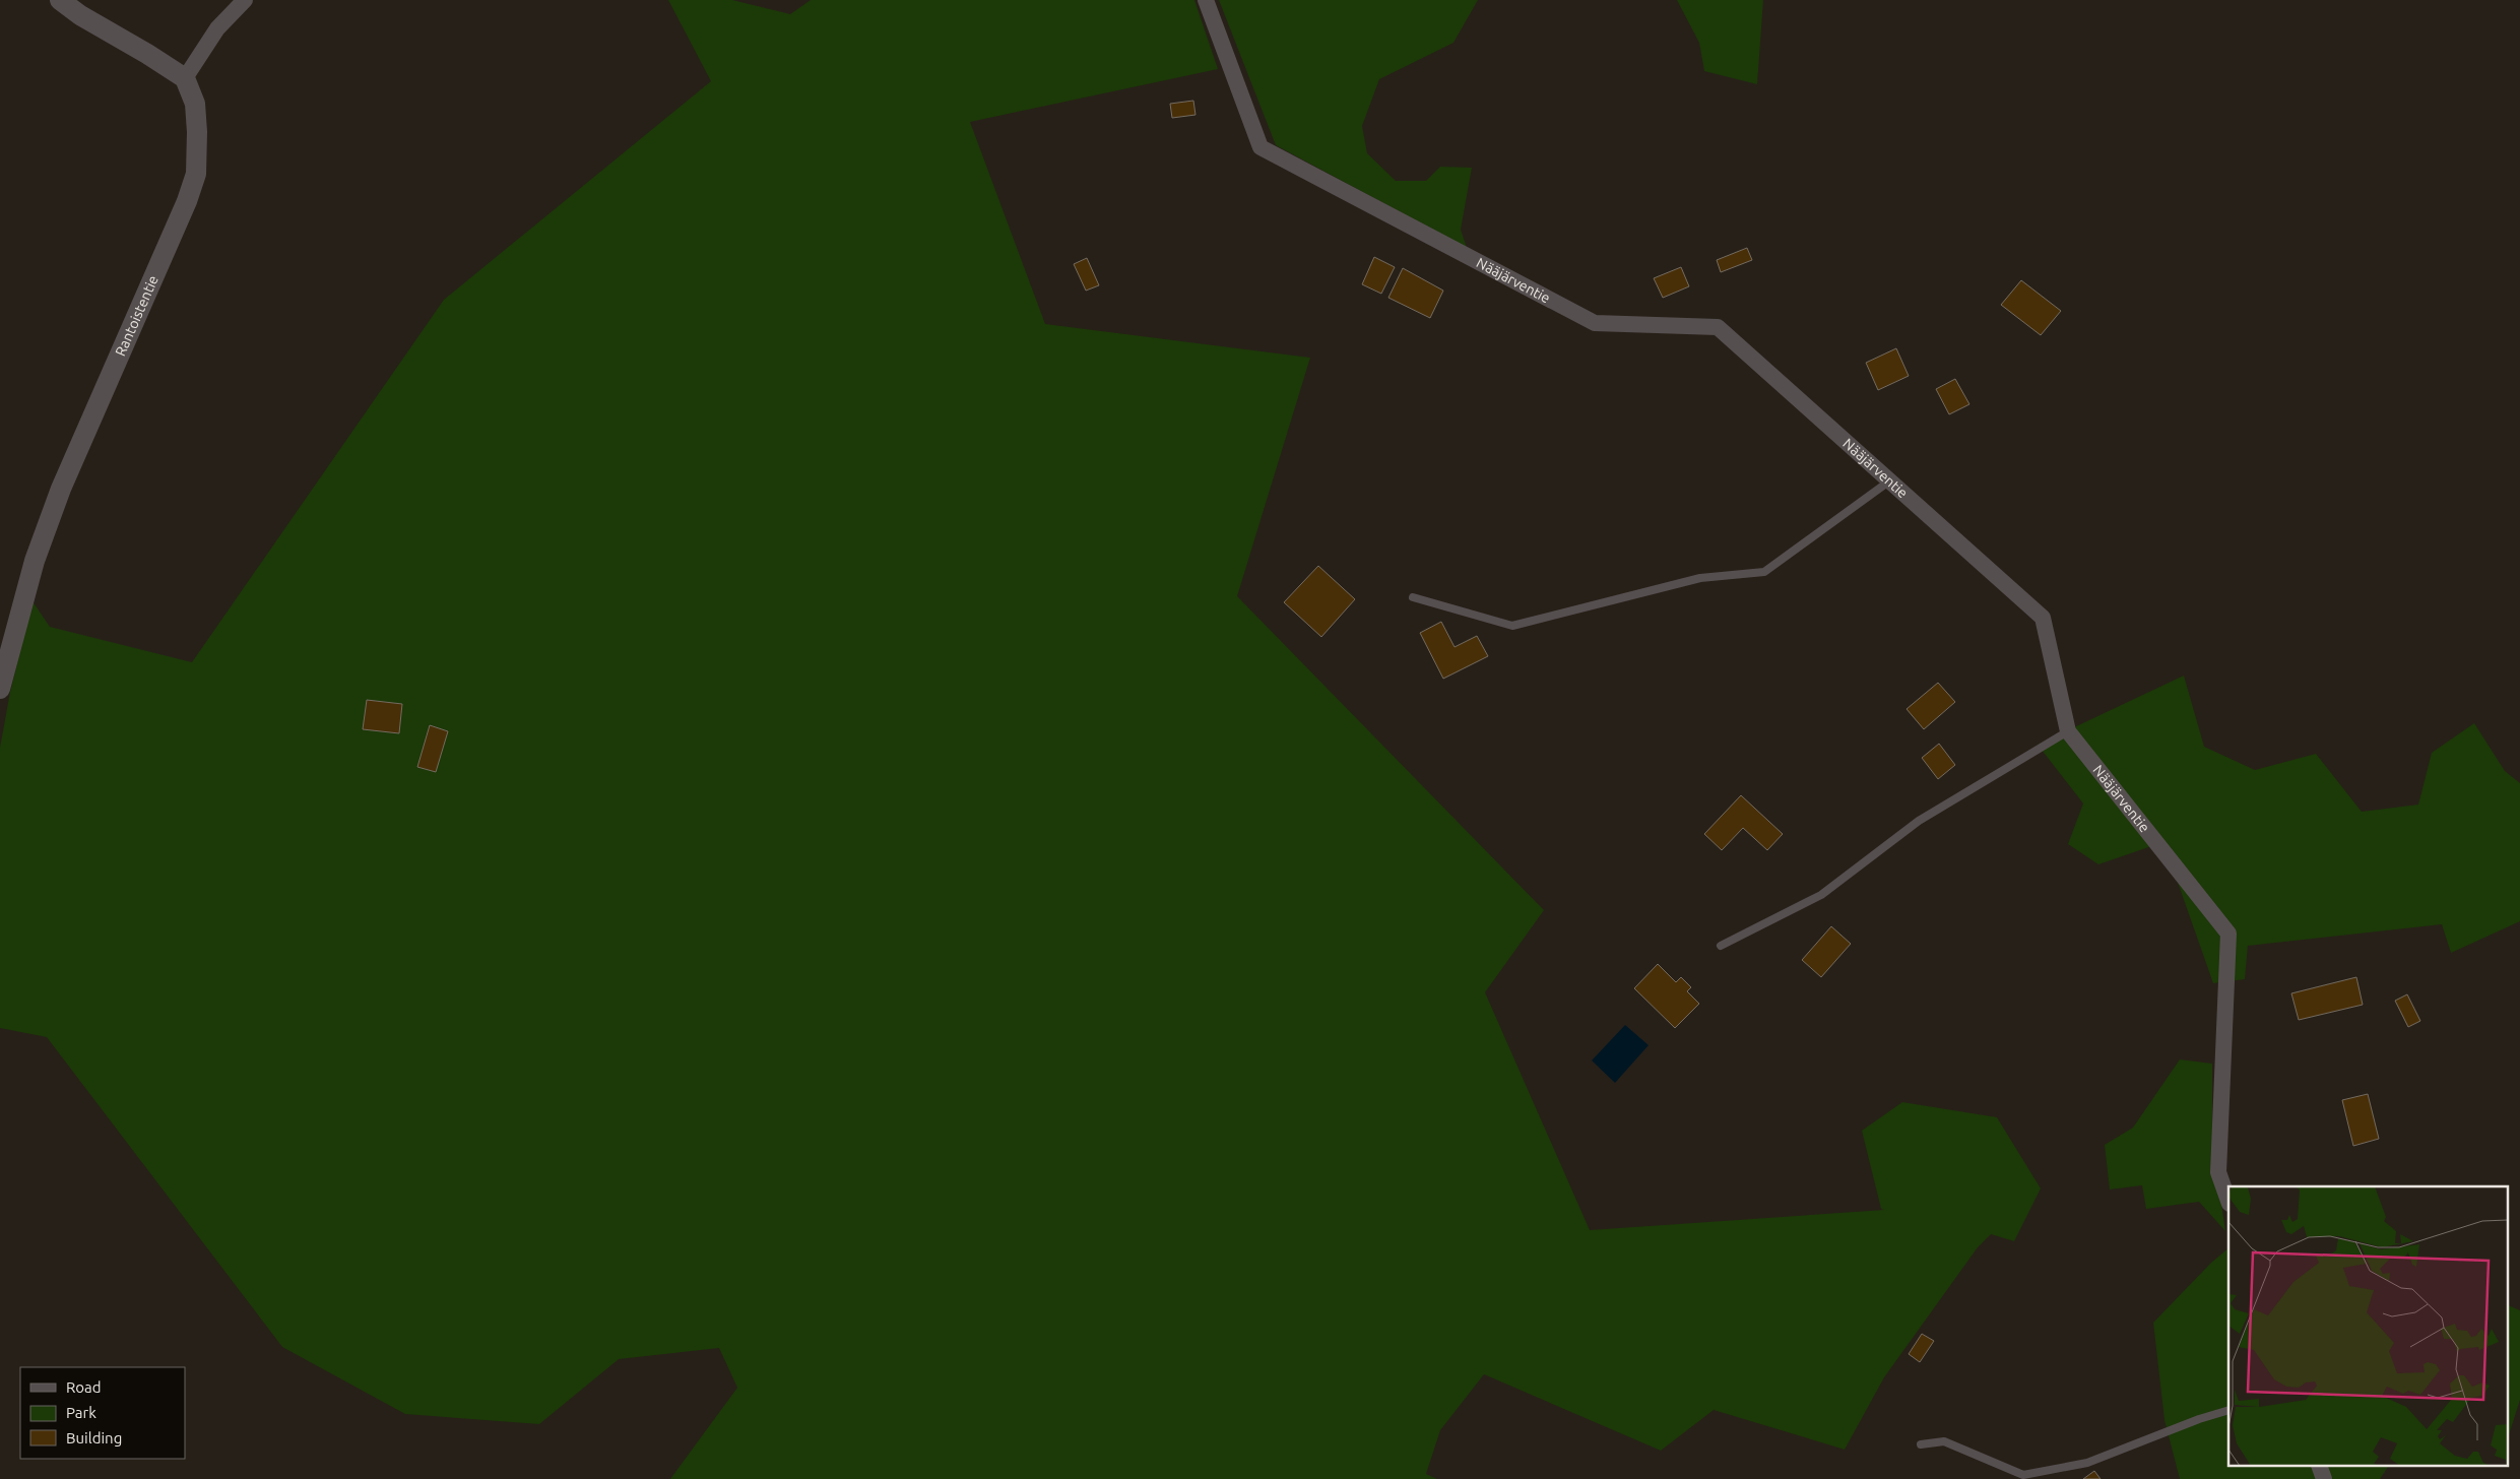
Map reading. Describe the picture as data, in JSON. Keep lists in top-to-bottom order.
{
  "streets": {
    "street": ["Nääjärventie", "Rantoistentie"]
  },
  "legend": ["Road", "Park", "Building"]
}
